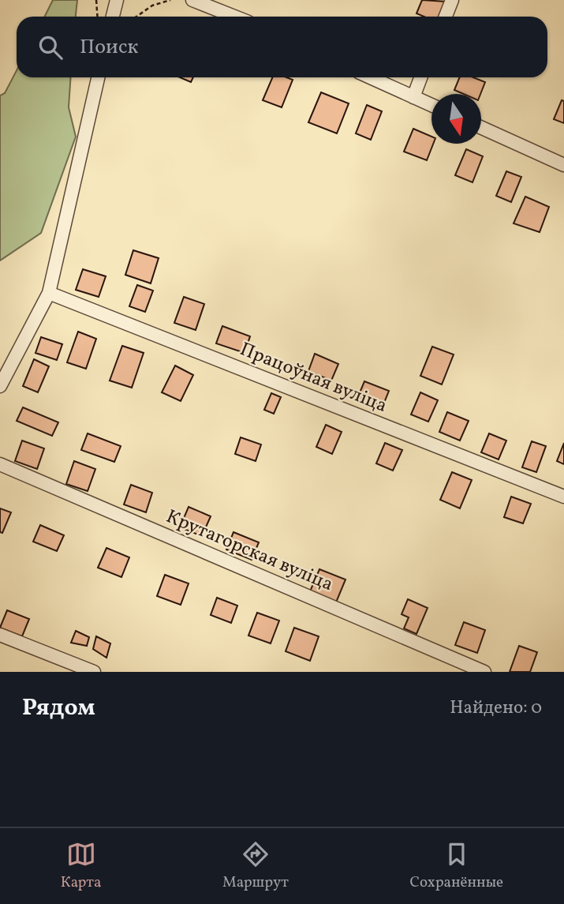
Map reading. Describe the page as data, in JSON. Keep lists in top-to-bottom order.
{
  "streets": {
    "street": ["Працоўная вуліца", "Крутагорская вуліца"]
  },
  "north": "bottom",
  "page": {
    "search": "Поиск",
    "heading": ["Рядом", "Найдено: 0"],
    "nav": ["Карта", "Маршрут", "Сохранённые"]
  }
}
